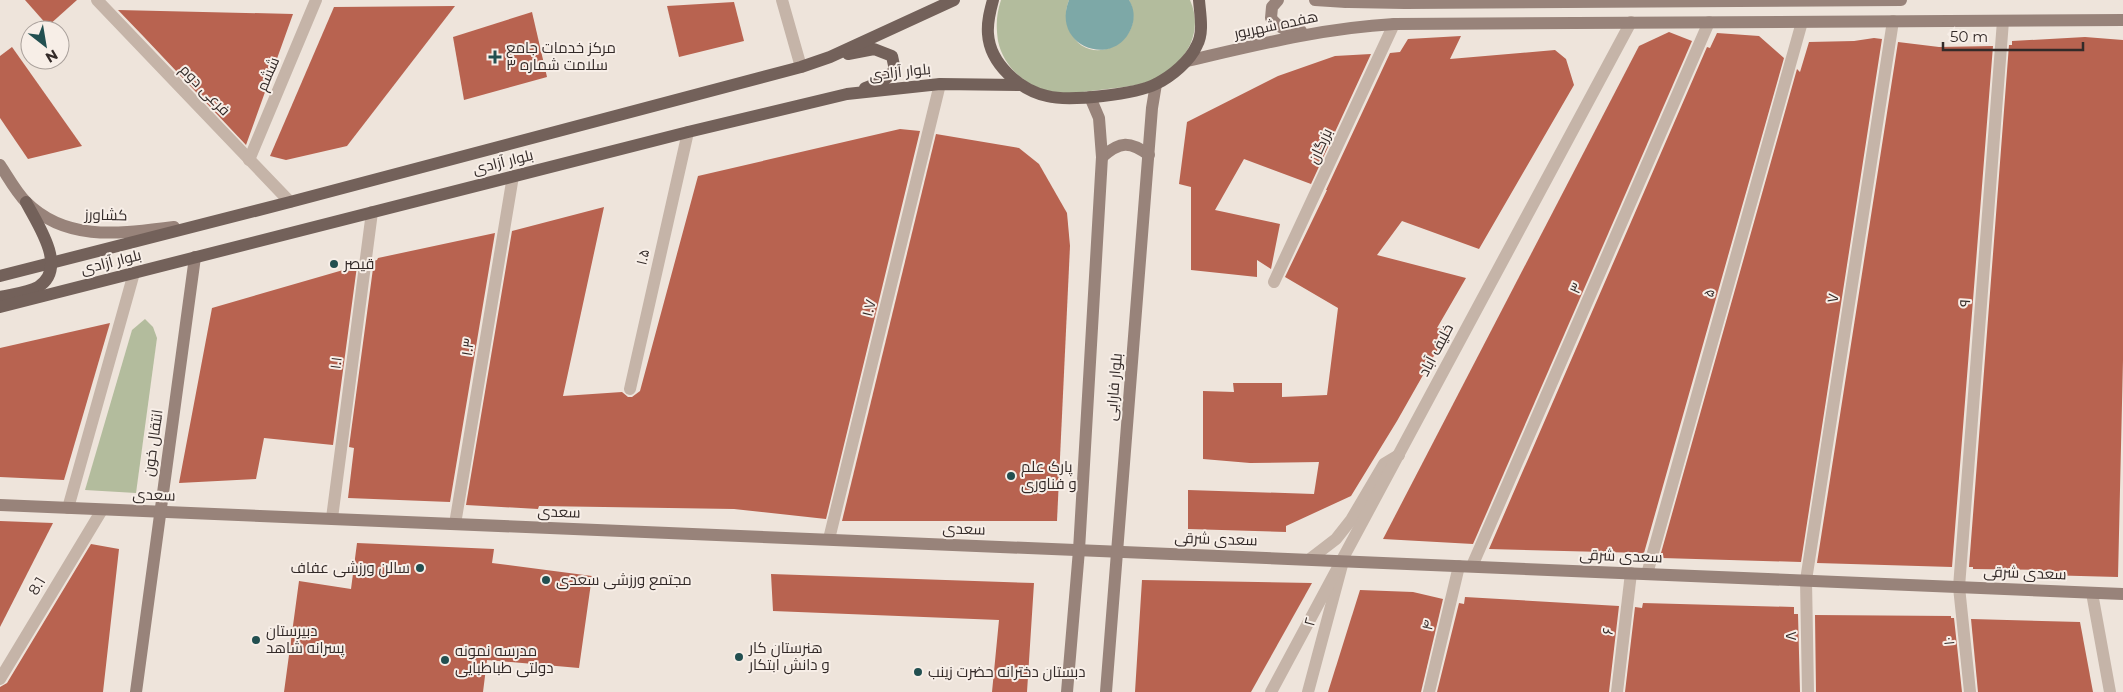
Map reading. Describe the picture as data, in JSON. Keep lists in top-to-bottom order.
{
  "streets": {
    "main road": [
      "هفده شهریور",
      "بلوار آزادی",
      "کشاورز",
      "بلوار فارابی",
      "انتقال خون",
      "سعدی",
      "سعدی شرقی"
    ],
    "street": [
      "ششم",
      "فرعی دوم",
      "بزرگان",
      "۱.۵",
      "۳",
      "۵",
      "۷",
      "۹",
      "۱.۷",
      "۱.۳",
      "خلیف آباد",
      "۱.۱",
      "8.1",
      "۲",
      "۴",
      "۶",
      "۸",
      "۱۰"
    ]
  },
  "crossings": [
    ["هفده شهریور", "بزرگان"],
    ["هفده شهریور", "۳"],
    ["هفده شهریور", "۵"],
    ["هفده شهریور", "۷"],
    ["هفده شهریور", "۹"],
    ["هفده شهریور", "خلیف آباد"],
    ["بلوار آزادی", "فرعی دوم"],
    ["بلوار آزادی", "کشاورز"],
    ["بلوار آزادی", "۱.۵"],
    ["بلوار آزادی", "۱.۷"],
    ["بلوار آزادی", "۱.۳"],
    ["بلوار آزادی", "۱.۱"],
    ["بلوار آزادی", "انتقال خون"],
    ["ششم", "فرعی دوم"],
    ["۳", "سعدی شرقی"],
    ["۵", "سعدی شرقی"],
    ["۷", "سعدی شرقی"],
    ["۷", "۸"],
    ["۹", "سعدی شرقی"],
    ["۹", "۱۰"],
    ["۱.۷", "سعدی"],
    ["۱.۳", "سعدی"],
    ["خلیف آباد", "سعدی شرقی"],
    ["خلیف آباد", "۲"],
    ["۱.۱", "سعدی"],
    ["بلوار فارابی", "سعدی"],
    ["بلوار فارابی", "سعدی شرقی"],
    ["انتقال خون", "سعدی"],
    ["سعدی", "سعدی شرقی"],
    ["سعدی", "8.1"],
    ["سعدی شرقی", "۲"],
    ["سعدی شرقی", "۴"],
    ["سعدی شرقی", "۶"],
    ["سعدی شرقی", "۸"],
    ["سعدی شرقی", "۱۰"]
  ],
  "places": {
    "health": ["مرکز خدمات جامع سلامت شماره ۳"],
    "other": [
      "قیصر",
      "پارک علم و فناوری",
      "سالن ورزشی عفاف",
      "مجتمع ورزشی سعدی",
      "دبیرستان پسرانه شاهد",
      "هنرستان کار و دانش ابتکار",
      "مدرسه نمونه دولتی طباطبایی",
      "دبستان دخترانه حضرت زینب"
    ]
  },
  "scale_bar": "50 m",
  "north": "bottom right"
}
